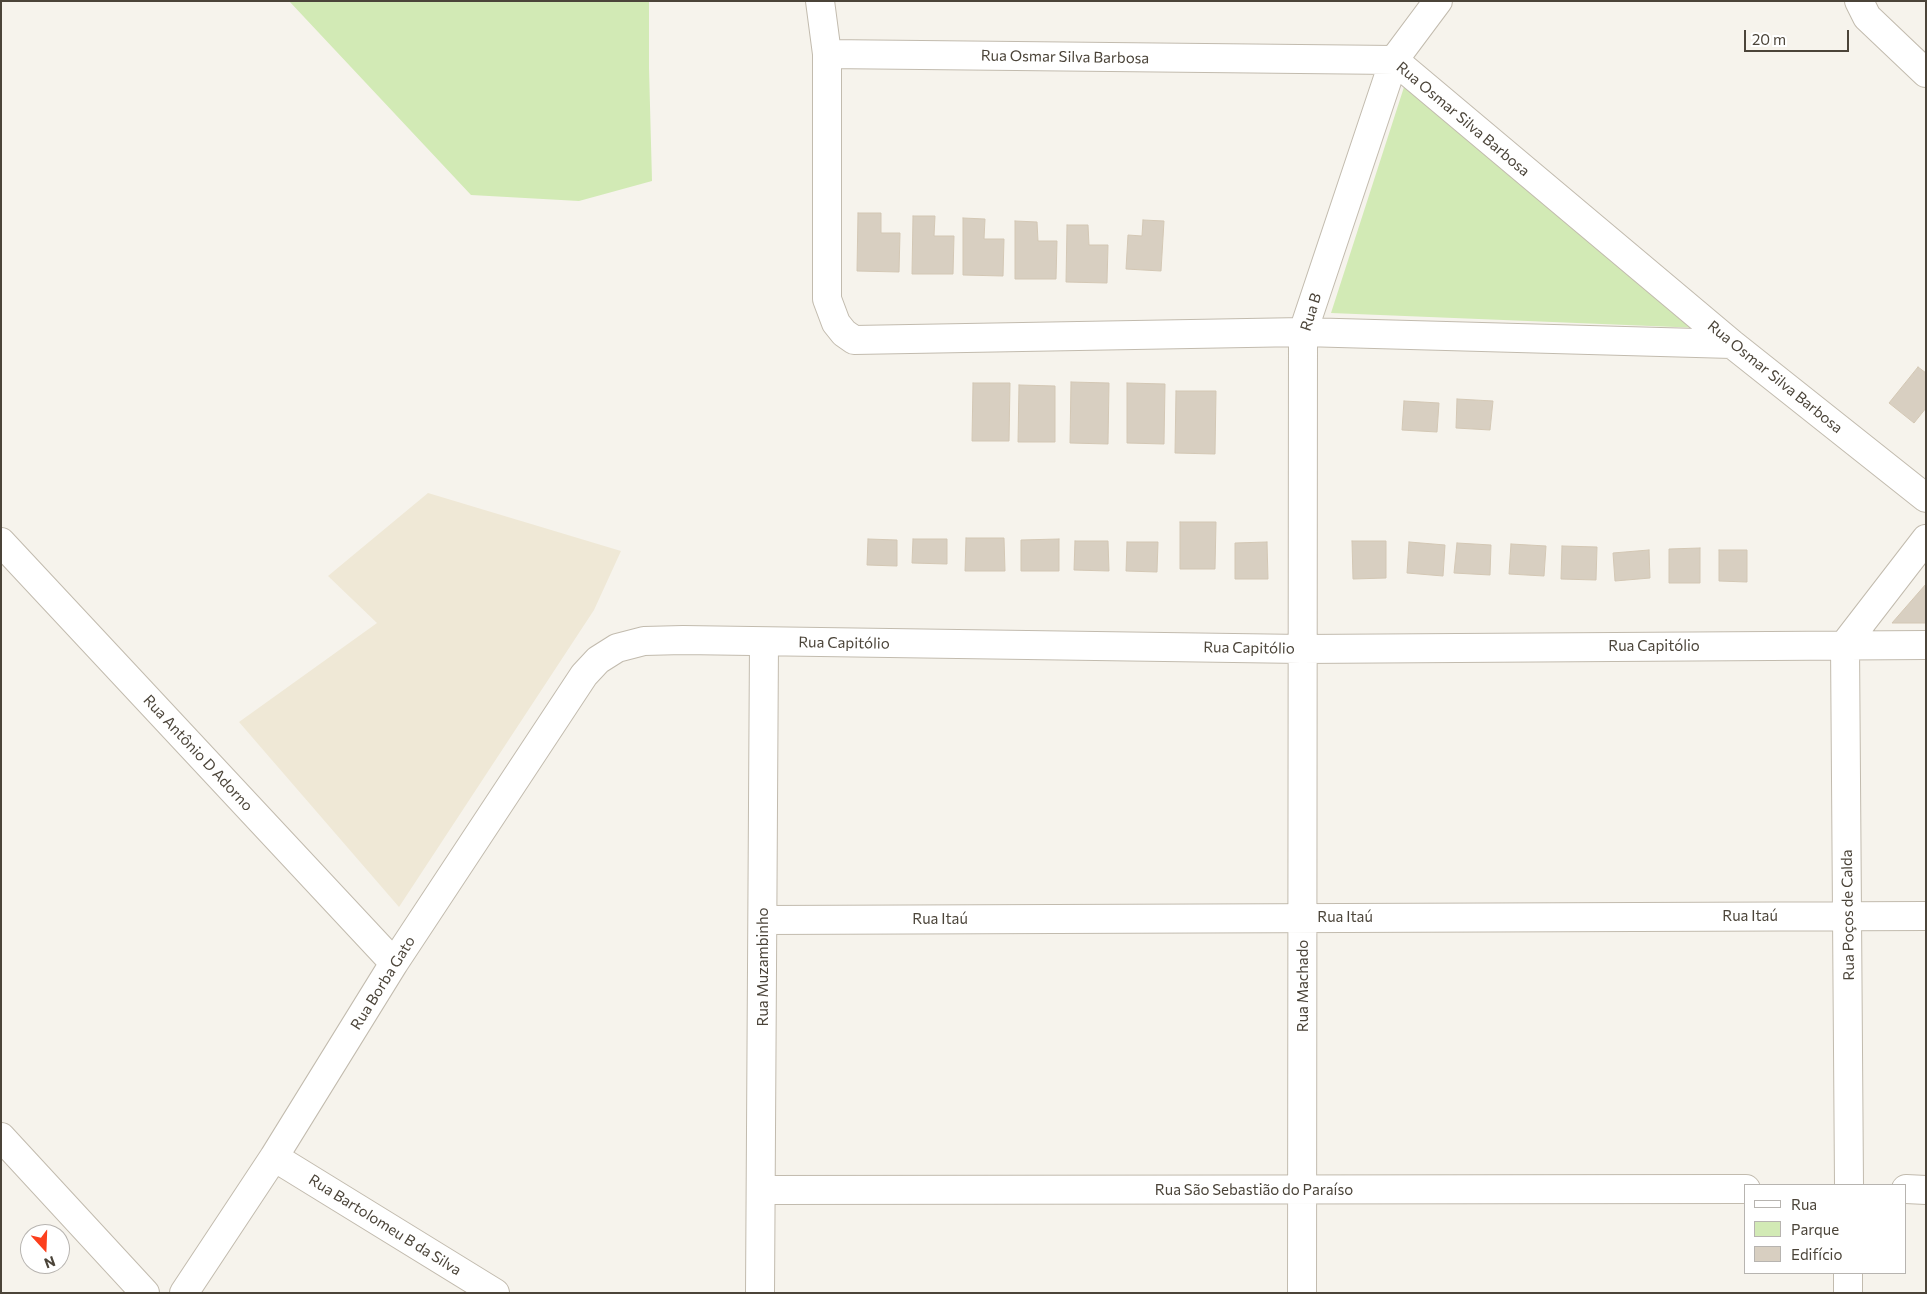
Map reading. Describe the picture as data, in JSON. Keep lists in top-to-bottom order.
{
  "streets": {
    "street": [
      "Rua Osmar Silva Barbosa",
      "Rua B",
      "Rua Capitólio",
      "Rua Antônio D Adorno",
      "Rua Poços de Calda",
      "Rua Itaú",
      "Rua Muzambinho",
      "Rua Borba Gato",
      "Rua Machado",
      "Rua São Sebastião do Paraíso",
      "Rua Bartolomeu B da Silva"
    ]
  },
  "crossings": [
    ["Rua Osmar Silva Barbosa", "Rua B"],
    ["Rua B", "Rua Capitólio"],
    ["Rua B", "Rua Machado"],
    ["Rua Capitólio", "Rua Poços de Calda"],
    ["Rua Capitólio", "Rua Muzambinho"],
    ["Rua Capitólio", "Rua Borba Gato"],
    ["Rua Capitólio", "Rua Machado"],
    ["Rua Antônio D Adorno", "Rua Borba Gato"],
    ["Rua Poços de Calda", "Rua Itaú"],
    ["Rua Itaú", "Rua Muzambinho"],
    ["Rua Itaú", "Rua Machado"],
    ["Rua Muzambinho", "Rua São Sebastião do Paraíso"],
    ["Rua Borba Gato", "Rua Bartolomeu B da Silva"],
    ["Rua Machado", "Rua São Sebastião do Paraíso"]
  ],
  "legend": ["Rua", "Parque", "Edifício"],
  "scale_bar": "20 m",
  "north": "bottom"
}
